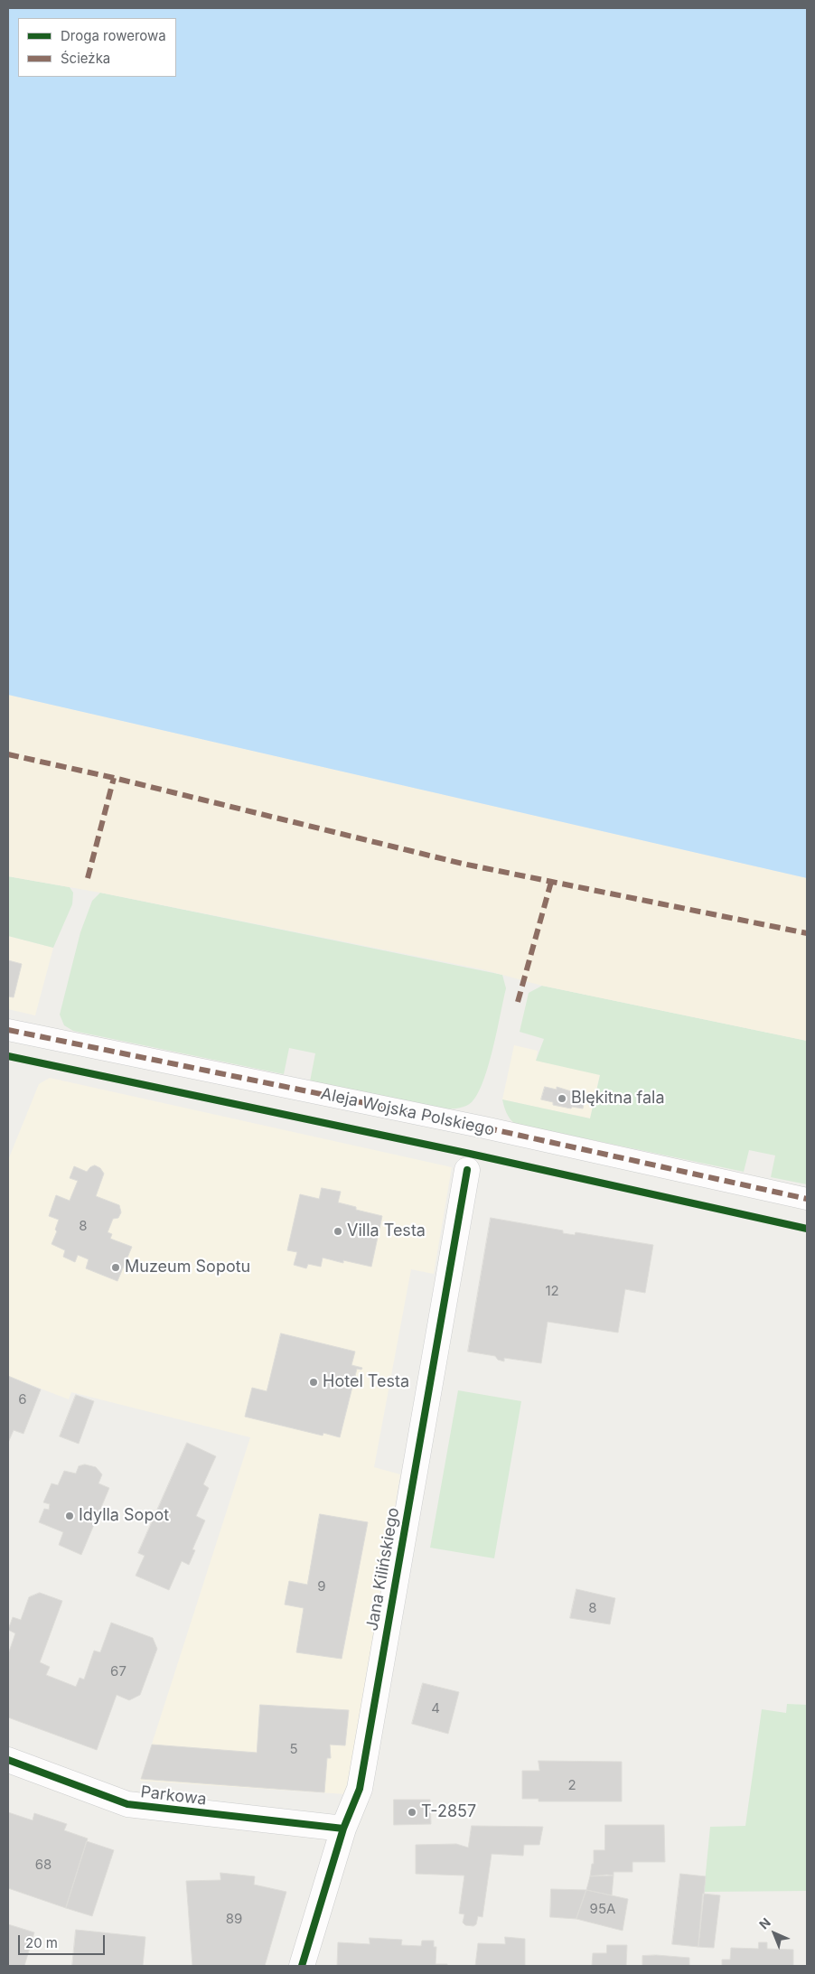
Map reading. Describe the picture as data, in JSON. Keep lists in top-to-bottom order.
{
  "streets": {
    "street": ["Aleja Wojska Polskiego", "Jana Kilińskiego", "Parkowa"]
  },
  "crossings": [
    ["Jana Kilińskiego", "Parkowa"]
  ],
  "places": [
    "Blękitna fala",
    "Villa Testa",
    "Muzeum Sopotu",
    "Hotel Testa",
    "Idylla Sopot",
    "T-2857"
  ],
  "house_numbers": [
    "8",
    "12",
    "6",
    "9",
    "8",
    "67",
    "4",
    "5",
    "2",
    "68",
    "95A",
    "89"
  ],
  "legend": ["Droga rowerowa", "Ścieżka"],
  "scale_bar": "20 m",
  "north": "top left"
}
